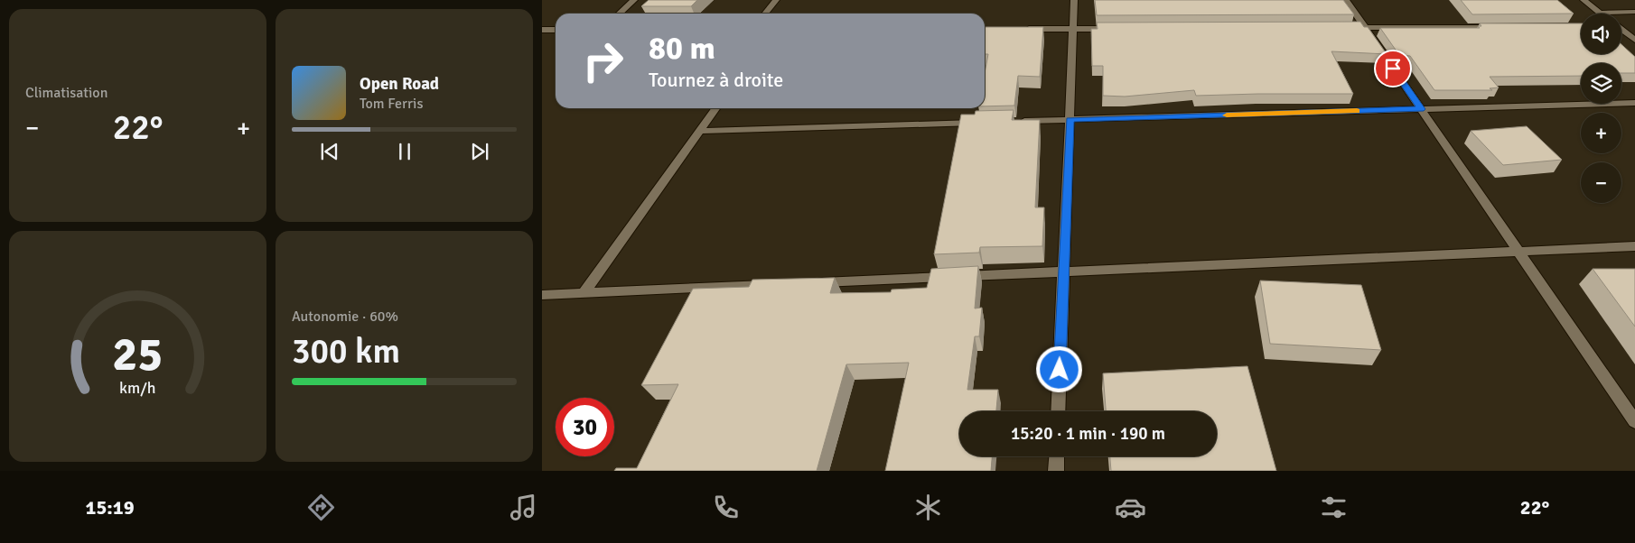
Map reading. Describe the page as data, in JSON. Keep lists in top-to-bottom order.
{
  "page": {
    "tile": [
      "Climatisation",
      ["Autonomie · 60%", "300 km"]
    ],
    "map_buttons": ["+", "−"],
    "turn": ["80 m", "Tournez à droite"],
    "song": ["Open Road", "Tom Ferris"],
    "heat": ["−", "22°", "+"],
    "limit": "30",
    "trip": "15:20 · 1 min · 190 m",
    "tabs": ["15:19", "22°"],
    "gauge": ["25", "km/h"]
  }
}
